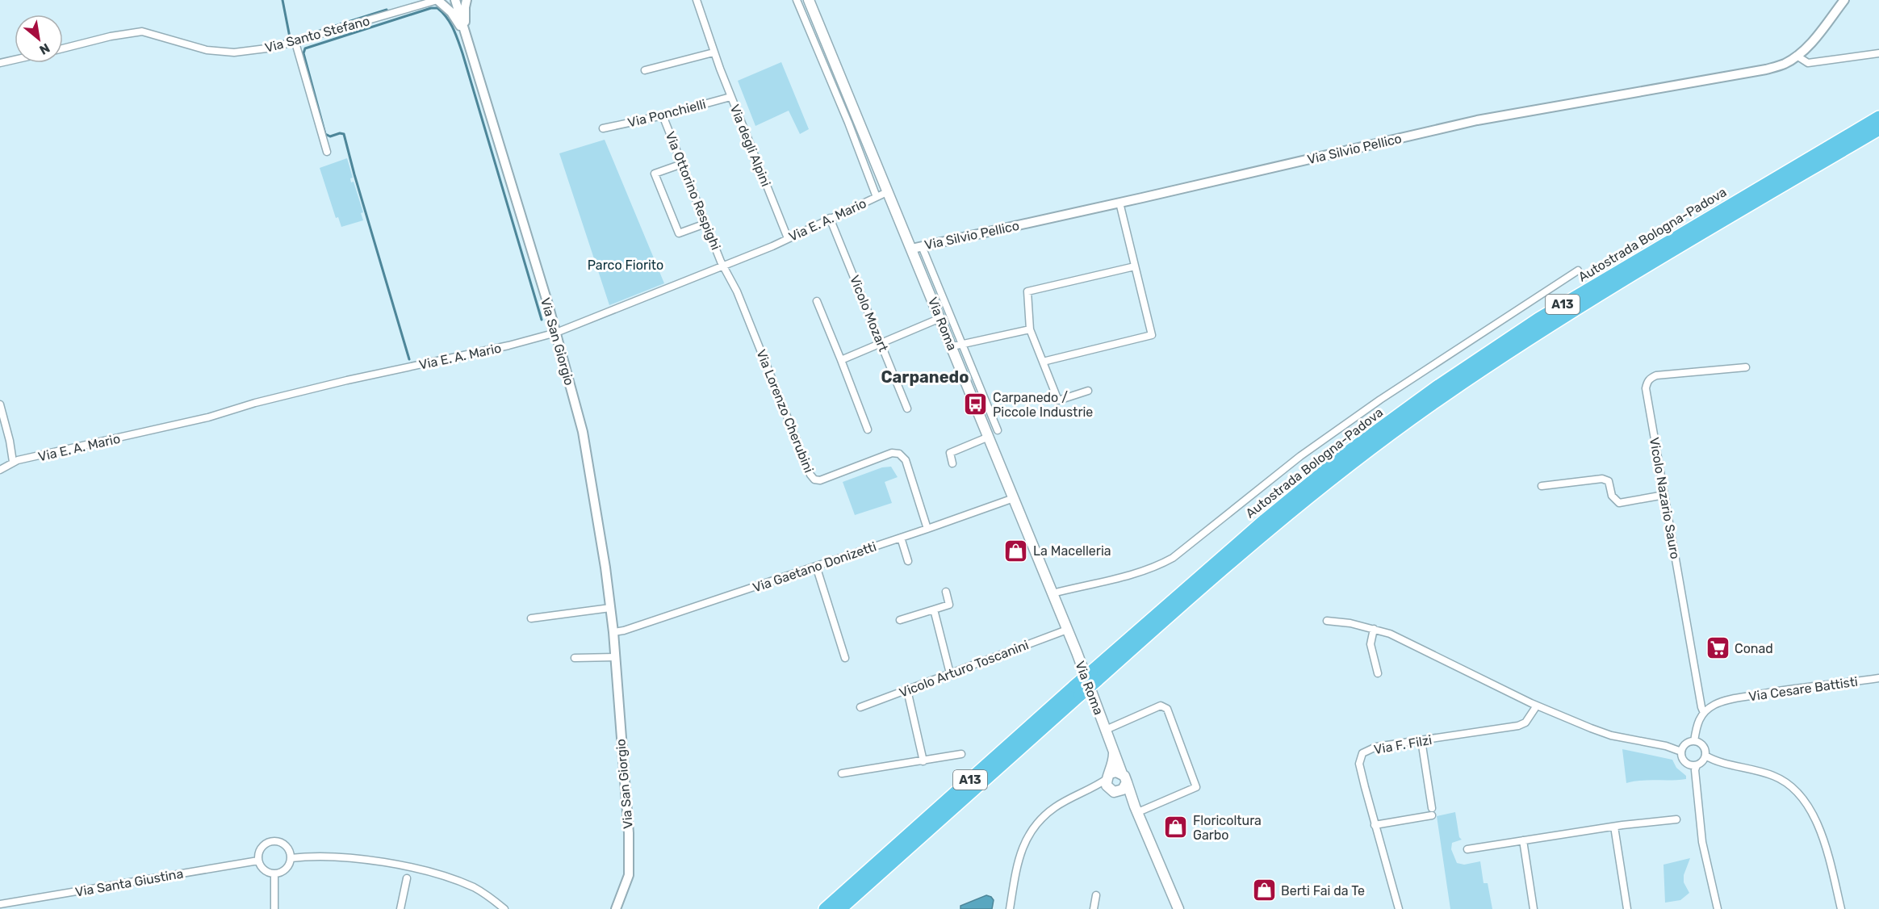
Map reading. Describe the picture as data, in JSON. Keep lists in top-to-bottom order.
{
  "streets": {
    "highway": ["Autostrada Bologna-Padova", "A13"],
    "main road": ["Via Roma"],
    "street": [
      "Via Santo Stefano",
      "Via Ponchielli",
      "Via degli Alpini",
      "Via Silvio Pellico",
      "Via Ottorino Respighi",
      "Via E. A. Mario",
      "Vicolo Mozart",
      "Via San Giorgio",
      "Via Lorenzo Cherubini",
      "Vicolo Nazario Sauro",
      "Via Gaetano Donizetti",
      "Vicolo Arturo Toscanini",
      "Via Cesare Battisti",
      "Via F. Filzi",
      "Via Santa Giustina"
    ]
  },
  "crossings": [
    ["Via Santo Stefano", "Via San Giorgio"],
    ["Via Ponchielli", "Via degli Alpini"],
    ["Via Ponchielli", "Via Ottorino Respighi"],
    ["Via degli Alpini", "Via E. A. Mario"],
    ["Via Silvio Pellico", "Via Roma"],
    ["Via Ottorino Respighi", "Via E. A. Mario"],
    ["Via Ottorino Respighi", "Via Lorenzo Cherubini"],
    ["Via E. A. Mario", "Vicolo Mozart"],
    ["Via E. A. Mario", "Via Roma"],
    ["Via E. A. Mario", "Via San Giorgio"],
    ["Via E. A. Mario", "Via Lorenzo Cherubini"],
    ["Via Roma", "Via Gaetano Donizetti"],
    ["Via Roma", "Vicolo Arturo Toscanini"],
    ["Via San Giorgio", "Via Gaetano Donizetti"],
    ["Via Lorenzo Cherubini", "Via Gaetano Donizetti"],
    ["Vicolo Nazario Sauro", "Via Cesare Battisti"]
  ],
  "districts": ["Carpanedo"],
  "parks": ["Parco Fiorito"],
  "places": {
    "bus stop": ["Carpanedo / Piccole Industrie"],
    "shop": ["La Macelleria", "Floricoltura Garbo", "Berti Fai da Te"],
    "supermarket": ["Conad"]
  },
  "north": "bottom right"
}
